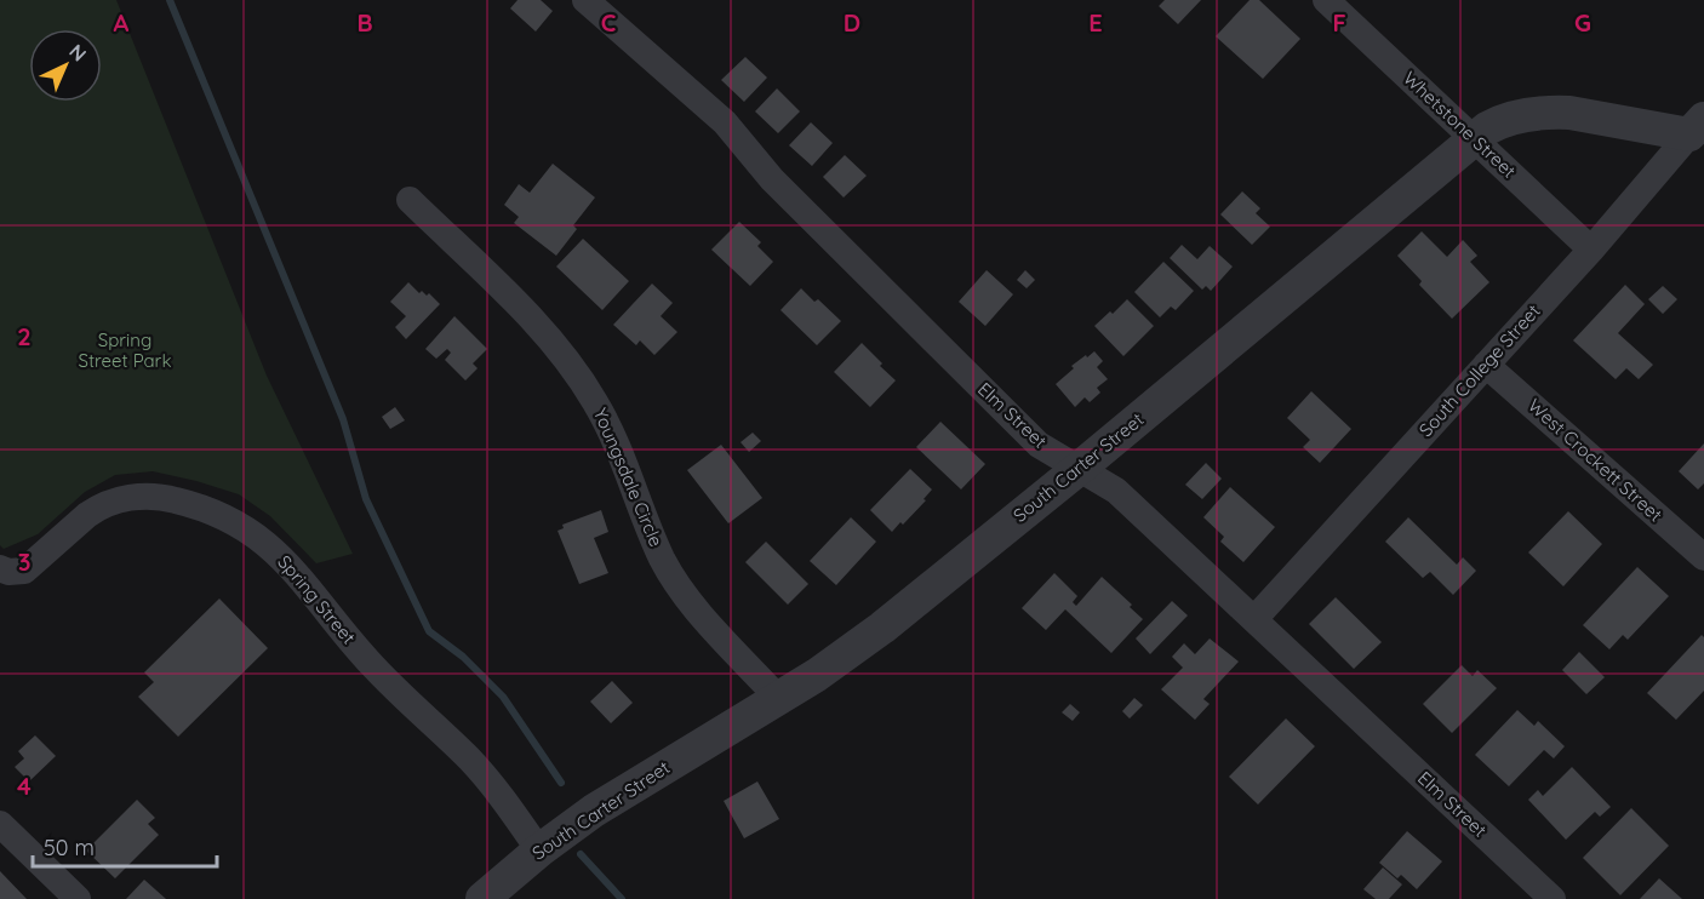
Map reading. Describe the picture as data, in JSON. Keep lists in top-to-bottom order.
{
  "streets": {
    "street": [
      "Whetstone Street",
      "South College Street",
      "Elm Street",
      "West Crockett Street",
      "South Carter Street",
      "Youngsdale Circle",
      "Spring Street"
    ]
  },
  "crossings": [
    ["Whetstone Street", "South College Street"],
    ["Whetstone Street", "South Carter Street"],
    ["South College Street", "Elm Street"],
    ["South College Street", "West Crockett Street"],
    ["South College Street", "South Carter Street"],
    ["Elm Street", "South Carter Street"],
    ["South Carter Street", "Youngsdale Circle"],
    ["South Carter Street", "Spring Street"]
  ],
  "parks": ["Spring Street Park"],
  "scale_bar": "50 m",
  "north": "top right",
  "grid": {
    "columns": [
      "A",
      "B",
      "C",
      "D",
      "E",
      "F",
      "G"
    ],
    "rows": ["2", "3", "4"]
  }
}
